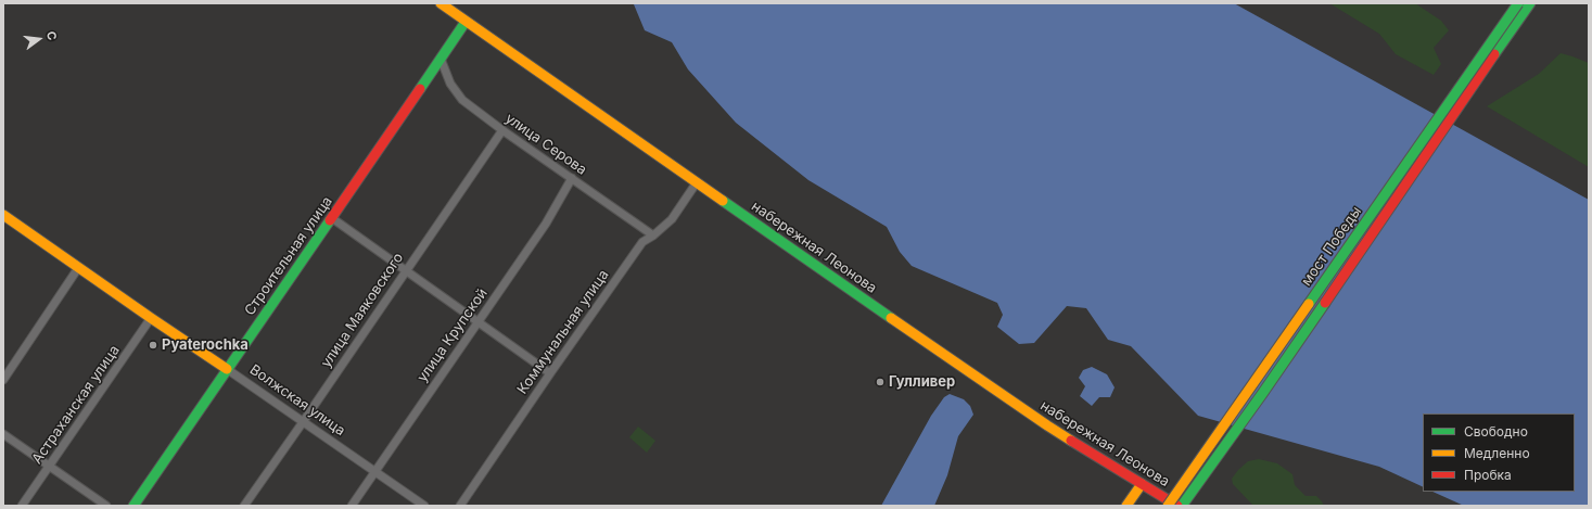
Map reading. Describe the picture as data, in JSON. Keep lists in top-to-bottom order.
{
  "streets": {
    "main road": [
      "мост Победы",
      "набережная Леонова",
      "Строительная улица",
      "Волжская улица"
    ],
    "street": [
      "улица Серова",
      "улица Маяковского",
      "Коммунальная улица",
      "улица Крупской",
      "Астраханская улица"
    ]
  },
  "crossings": [
    ["улица Серова", "Строительная улица"],
    ["улица Серова", "улица Маяковского"],
    ["улица Серова", "Коммунальная улица"],
    ["улица Серова", "улица Крупской"],
    ["набережная Леонова", "Строительная улица"],
    ["набережная Леонова", "Коммунальная улица"],
    ["Строительная улица", "Волжская улица"],
    ["улица Маяковского", "Волжская улица"],
    ["улица Крупской", "Волжская улица"],
    ["Волжская улица", "Астраханская улица"]
  ],
  "places": ["Pyaterochka", "Гулливер"],
  "legend": ["Свободно", "Медленно", "Пробка"],
  "north": "right"
}
